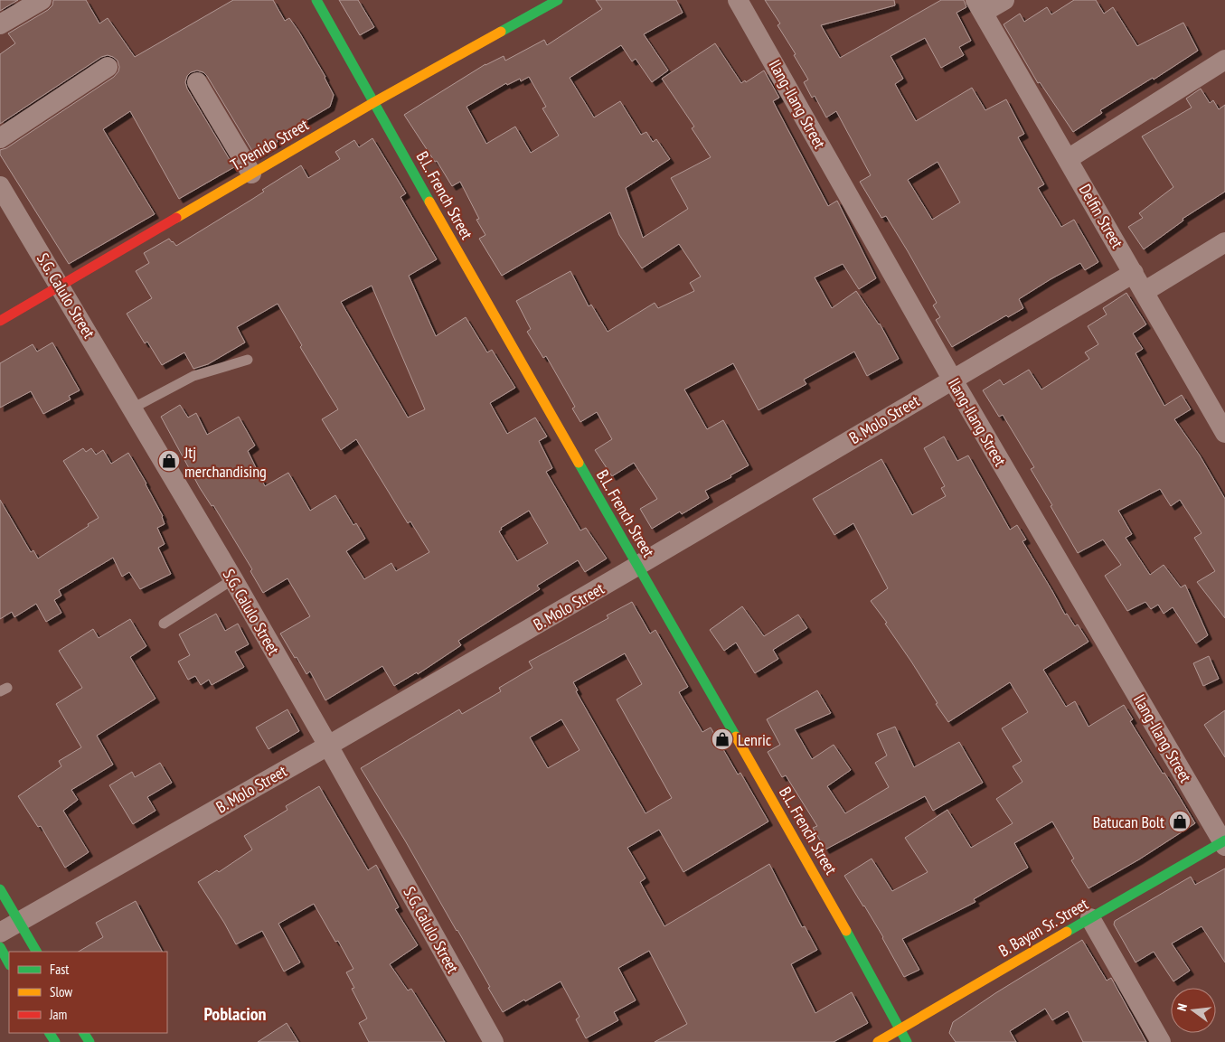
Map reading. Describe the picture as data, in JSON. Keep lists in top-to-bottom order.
{
  "streets": {
    "street": [
      "Ilang-Ilang Street",
      "T. Penido Street",
      "B.L. French Street",
      "Delfin Street",
      "S.G. Calulo Street",
      "B. Molo Street",
      "B. Bayan Sr. Street"
    ]
  },
  "crossings": [
    ["Ilang-Ilang Street", "B. Molo Street"],
    ["Ilang-Ilang Street", "B. Bayan Sr. Street"],
    ["T. Penido Street", "B.L. French Street"],
    ["T. Penido Street", "S.G. Calulo Street"],
    ["B.L. French Street", "B. Molo Street"],
    ["B.L. French Street", "B. Bayan Sr. Street"],
    ["Delfin Street", "B. Molo Street"],
    ["S.G. Calulo Street", "B. Molo Street"]
  ],
  "districts": ["Poblacion"],
  "places": {
    "shop": ["Jtj merchandising", "Lenric", "Batucan Bolt"]
  },
  "legend": ["Fast", "Slow", "Jam"],
  "north": "left"
}
